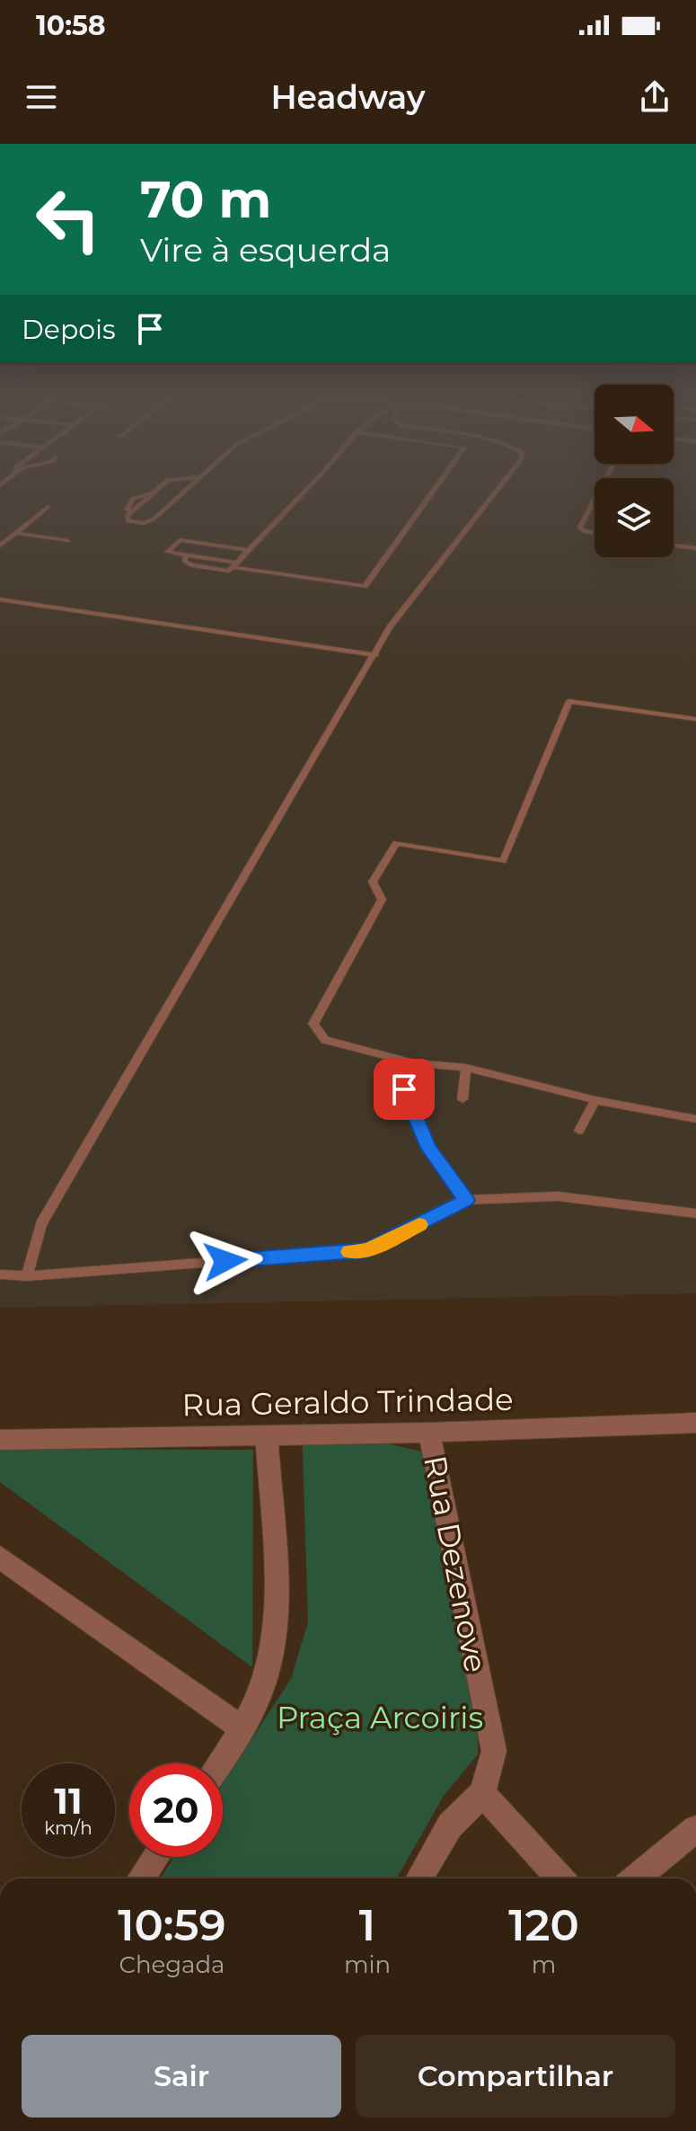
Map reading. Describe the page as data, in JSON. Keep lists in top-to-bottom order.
{
  "streets": {
    "street": ["Rua Geraldo Trindade", "Rua Dezenove"]
  },
  "crossings": [
    ["Rua Geraldo Trindade", "Rua Dezenove"]
  ],
  "parks": ["Praça Arcoiris"],
  "north": "right",
  "page": {
    "status": "10:58",
    "header": "Headway",
    "turn": ["70 m", "Vire à esquerda"],
    "then": "Depois",
    "speed": "11 km/h",
    "limit": "20",
    "eta": [
      "10:59",
      "Chegada",
      "1",
      "min",
      "120",
      "m"
    ],
    "buttons": ["Sair", "Compartilhar"]
  }
}
